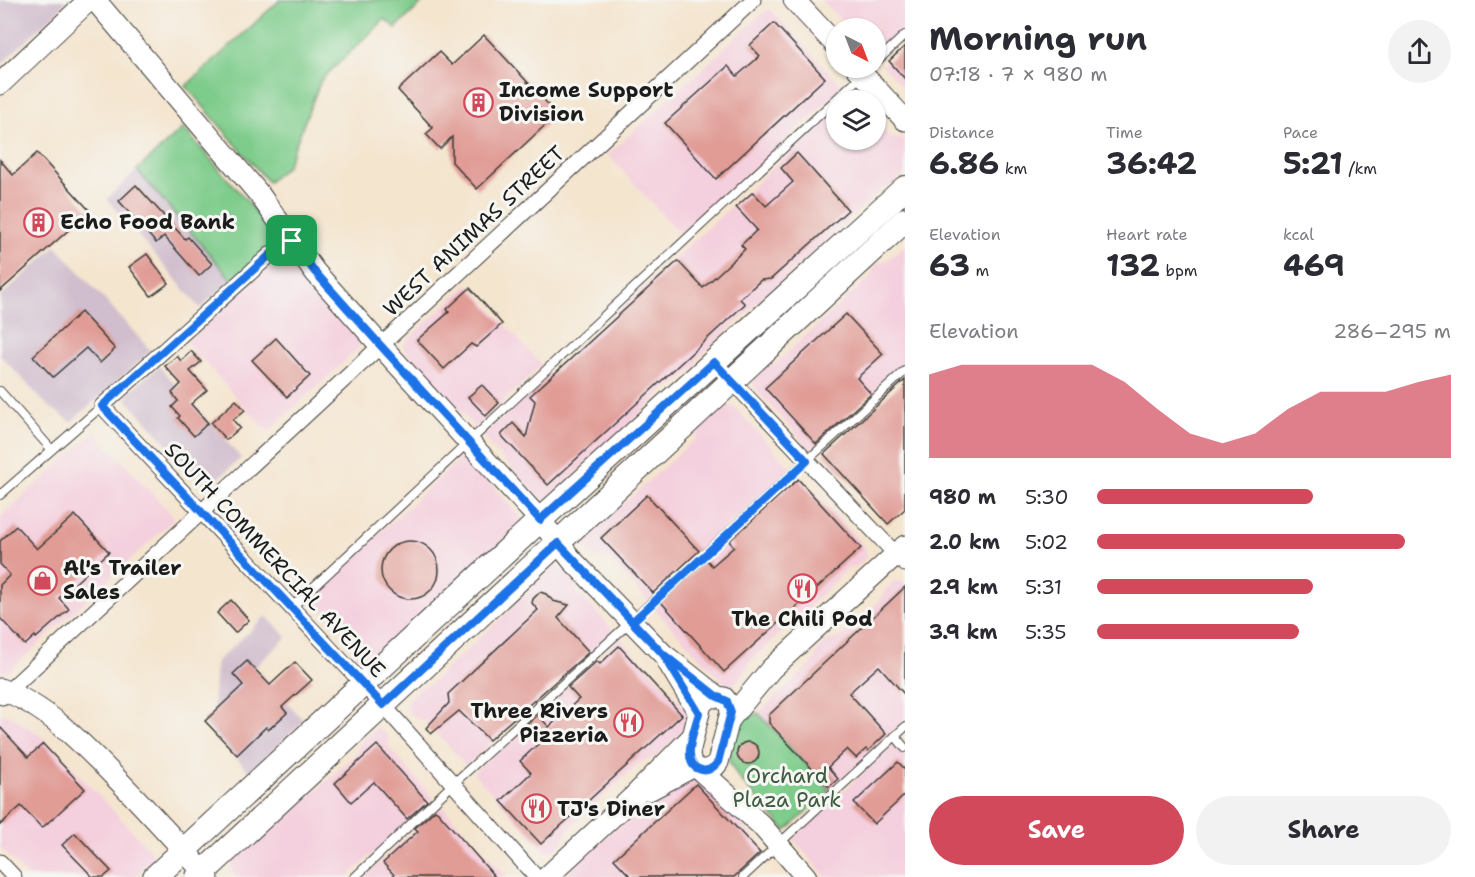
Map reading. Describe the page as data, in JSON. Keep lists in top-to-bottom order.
{
  "streets": {
    "street": ["WEST ANIMAS STREET", "SOUTH COMMERCIAL AVENUE"]
  },
  "crossings": [
    ["WEST ANIMAS STREET", "SOUTH COMMERCIAL AVENUE"]
  ],
  "parks": ["Orchard Plaza Park"],
  "places": {
    "building": ["Income Support Division", "Echo Food Bank"],
    "shop": ["Al's Trailer Sales"],
    "restaurant": ["The Chili Pod", "Three Rivers Pizzeria", "TJ's Diner"]
  },
  "north": "bottom right",
  "page": {
    "heading": ["Morning run", "07:18 · 7 × 980 m"],
    "stats": [
      ["Distance", "6.86 km"],
      ["Time", "36:42"],
      ["Pace", "5:21 /km"],
      ["Elevation", "63 m"],
      ["Heart rate", "132 bpm"],
      ["kcal", "469"]
    ],
    "chart": ["Elevation", "286–295 m"],
    "list": [
      {
        "name": "980 m",
        "note": "5:30"
      },
      {
        "name": "2.0 km",
        "note": "5:02"
      },
      {
        "name": "2.9 km",
        "note": "5:31"
      },
      {
        "name": "3.9 km",
        "note": "5:35"
      }
    ],
    "buttons": ["Save", "Share"]
  }
}
